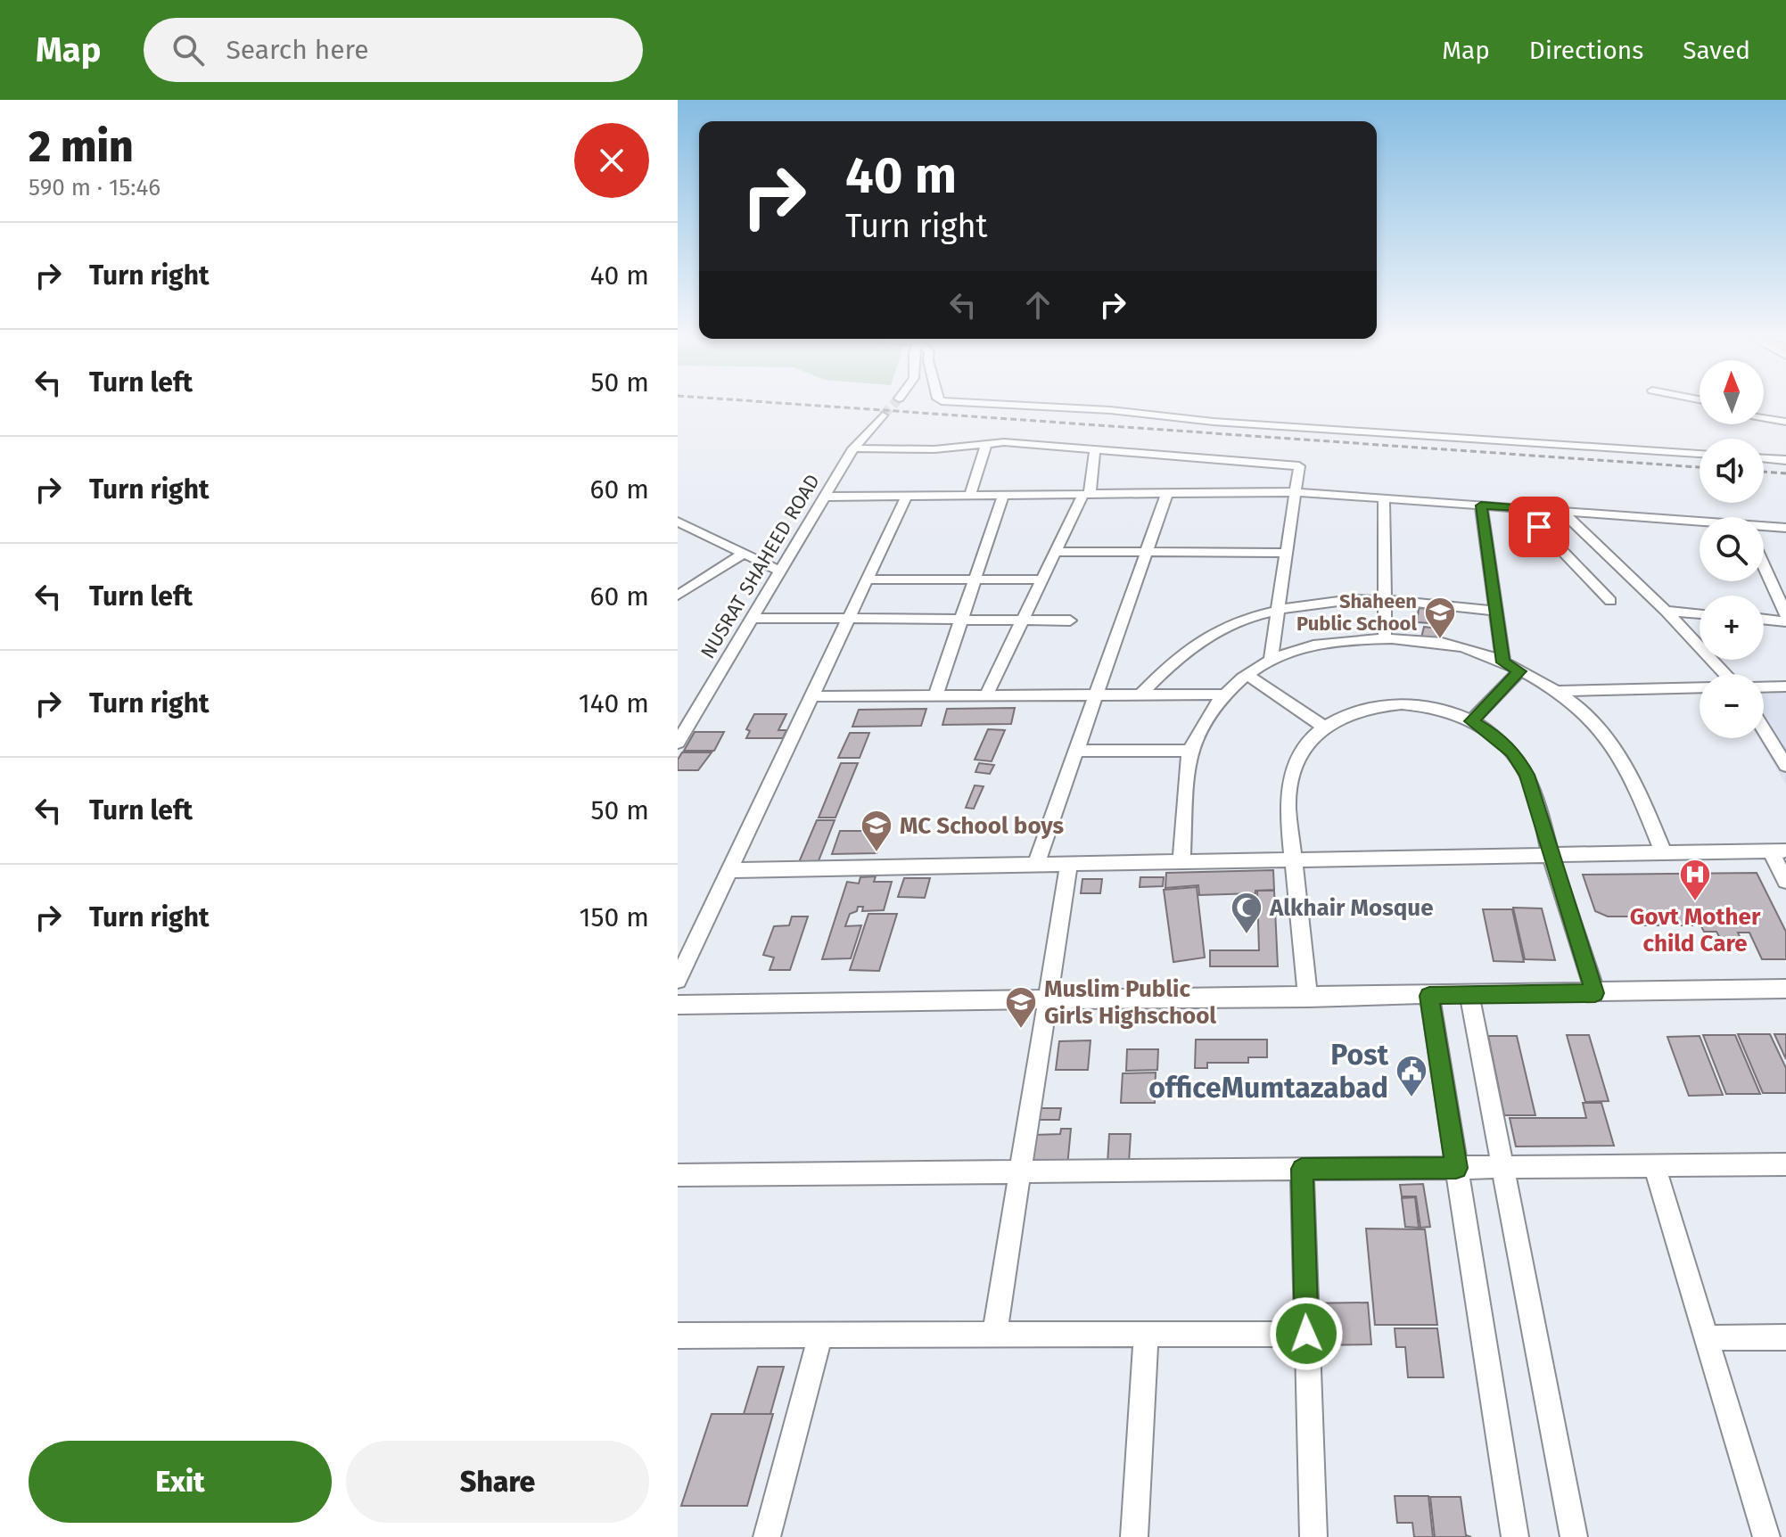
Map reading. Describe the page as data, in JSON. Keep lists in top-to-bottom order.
{
  "streets": {
    "street": ["NUSRAT SHAHEED ROAD"]
  },
  "places": {
    "school or university": ["Shaheen Public School", "MC School boys", "Muslim Public Girls Highschool"],
    "hospital": ["Govt Mother child Care"],
    "mosque": ["Alkhair Mosque"],
    "public building": ["Post officeMumtazabad"]
  },
  "north": "top",
  "page": {
    "header": "Map",
    "search": "Search here",
    "nav": ["Map", "Directions", "Saved"],
    "heading": ["2 min", "590 m · 15:46"],
    "turn": ["40 m", "Turn right"],
    "list": [
      {
        "name": "Turn right",
        "value": "40 m"
      },
      {
        "name": "Turn left",
        "value": "50 m"
      },
      {
        "name": "Turn right",
        "value": "60 m"
      },
      {
        "name": "Turn left",
        "value": "60 m"
      },
      {
        "name": "Turn right",
        "value": "140 m"
      },
      {
        "name": "Turn left",
        "value": "50 m"
      },
      {
        "name": "Turn right",
        "value": "150 m"
      }
    ],
    "map_buttons": ["+", "−"],
    "buttons": ["Exit", "Share"]
  }
}
